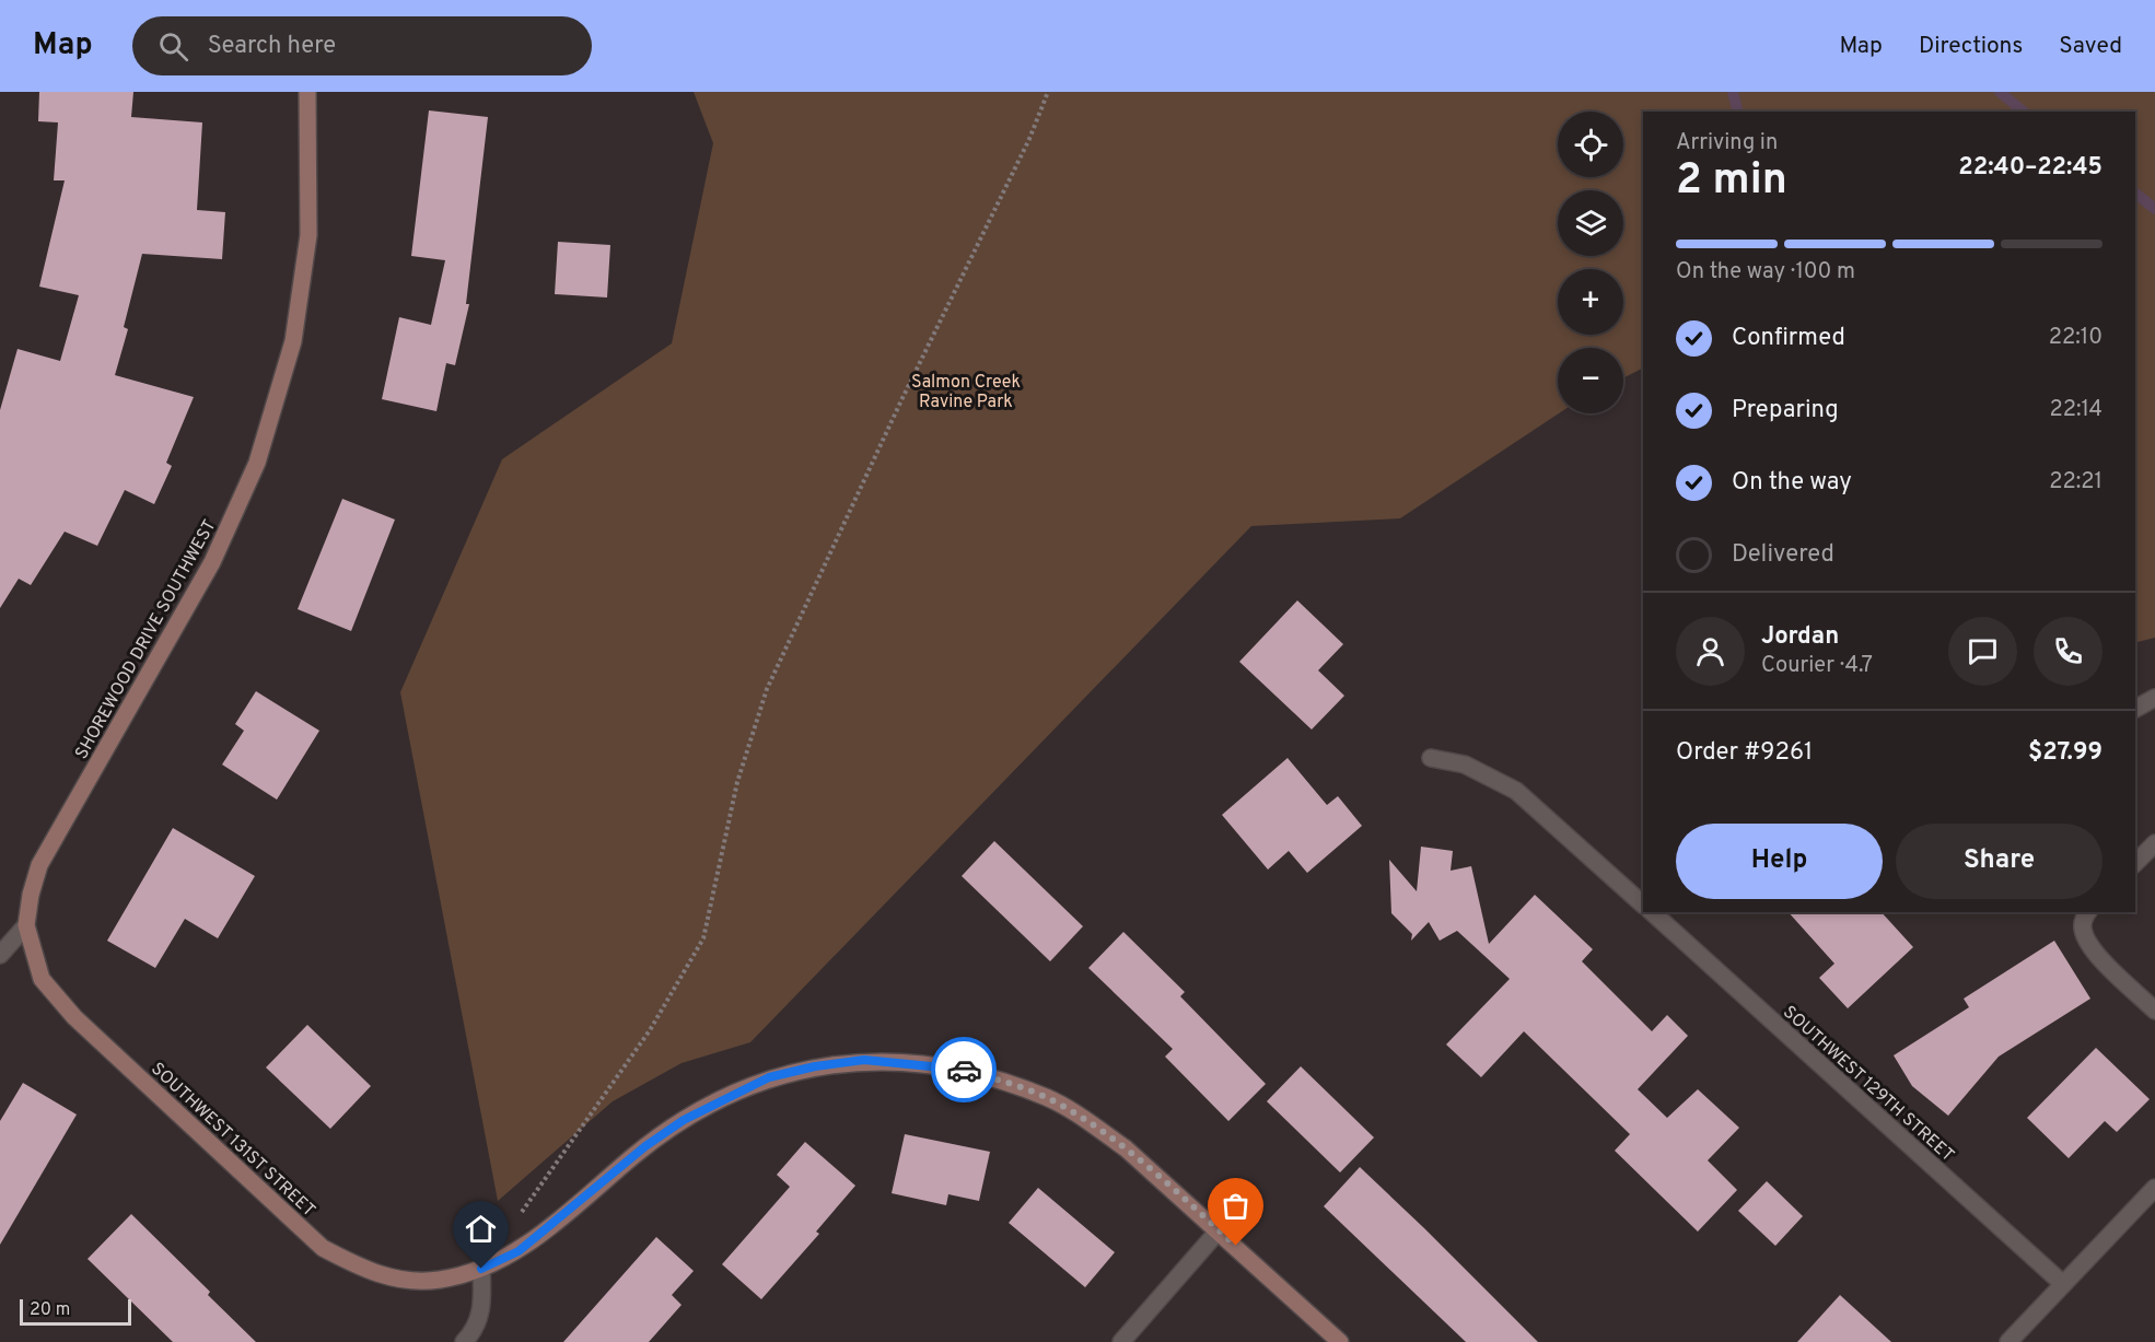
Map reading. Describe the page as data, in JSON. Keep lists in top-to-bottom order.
{
  "streets": {
    "street": ["SHOREWOOD DRIVE SOUTHWEST", "SOUTHWEST 129TH STREET", "SOUTHWEST 131ST STREET"]
  },
  "crossings": [
    ["SHOREWOOD DRIVE SOUTHWEST", "SOUTHWEST 131ST STREET"]
  ],
  "parks": ["Salmon Creek Ravine Park"],
  "scale_bar": "20 m",
  "page": {
    "header": "Map",
    "search": "Search here",
    "nav": ["Map", "Directions", "Saved"],
    "map_buttons": ["+", "−"],
    "heading": ["2 min", "Arriving in", "22:40–22:45"],
    "panel": [
      "Jordan",
      "Courier · 4.7",
      "Order #9261",
      "$27.99"
    ],
    "bar": "On the way · 100 m",
    "list": [
      ["Confirmed", "22:10"],
      ["Preparing", "22:14"],
      ["On the way", "22:21"],
      "Delivered"
    ],
    "buttons": ["Help", "Share"],
    "scale": "20 m"
  }
}
